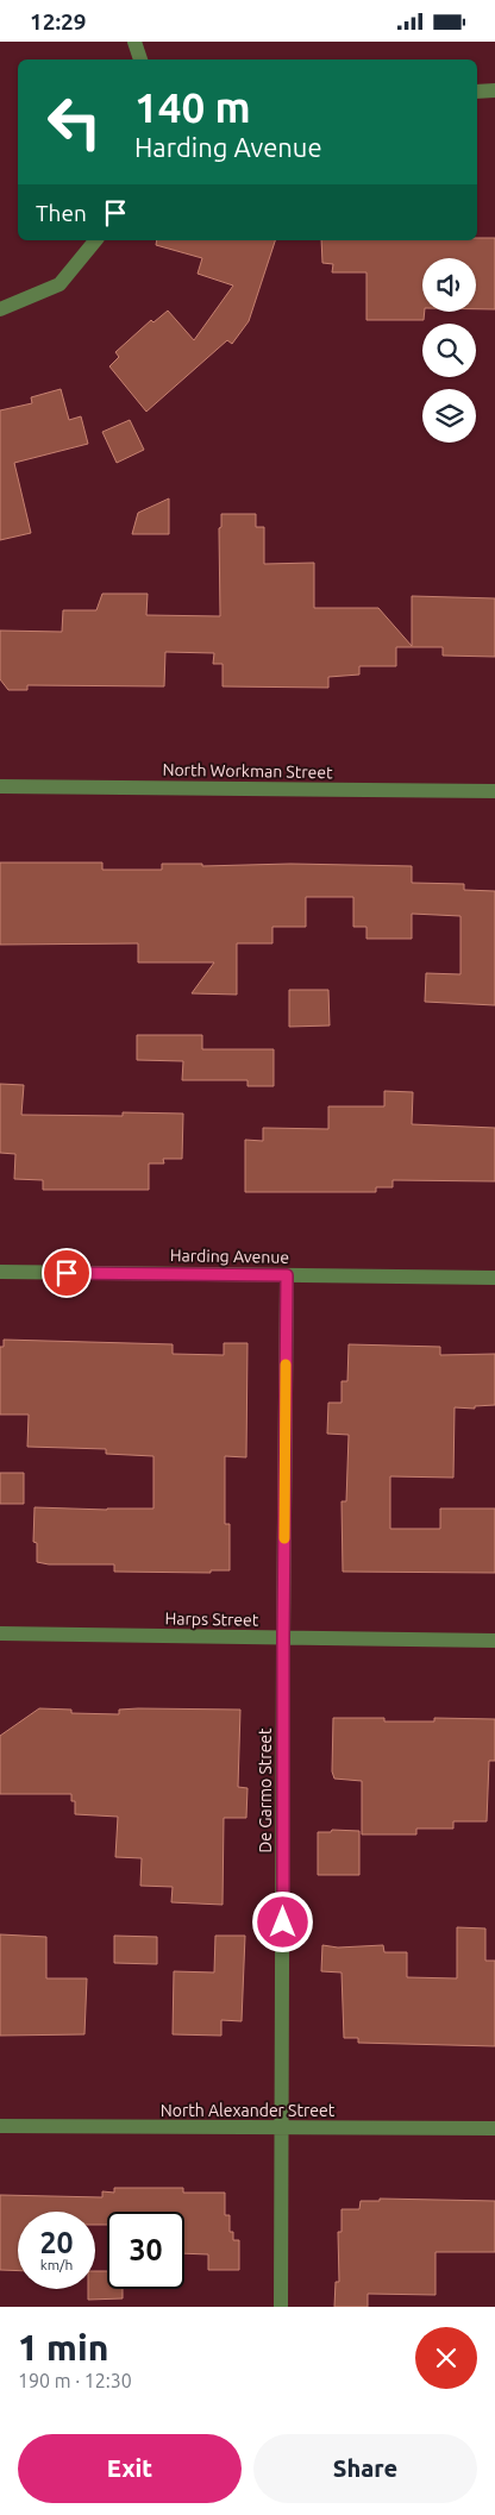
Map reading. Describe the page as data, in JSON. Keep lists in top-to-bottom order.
{
  "streets": {
    "street": [
      "North Workman Street",
      "Harding Avenue",
      "Harps Street",
      "De Garmo Street",
      "North Alexander Street"
    ]
  },
  "crossings": [
    ["Harding Avenue", "De Garmo Street"],
    ["Harps Street", "De Garmo Street"],
    ["De Garmo Street", "North Alexander Street"]
  ],
  "page": {
    "status": "12:29",
    "turn": ["140 m", "Harding Avenue"],
    "then": "Then",
    "speed": "20 km/h",
    "limit": "30",
    "heading": ["1 min", "190 m · 12:30"],
    "buttons": ["Exit", "Share"]
  }
}
